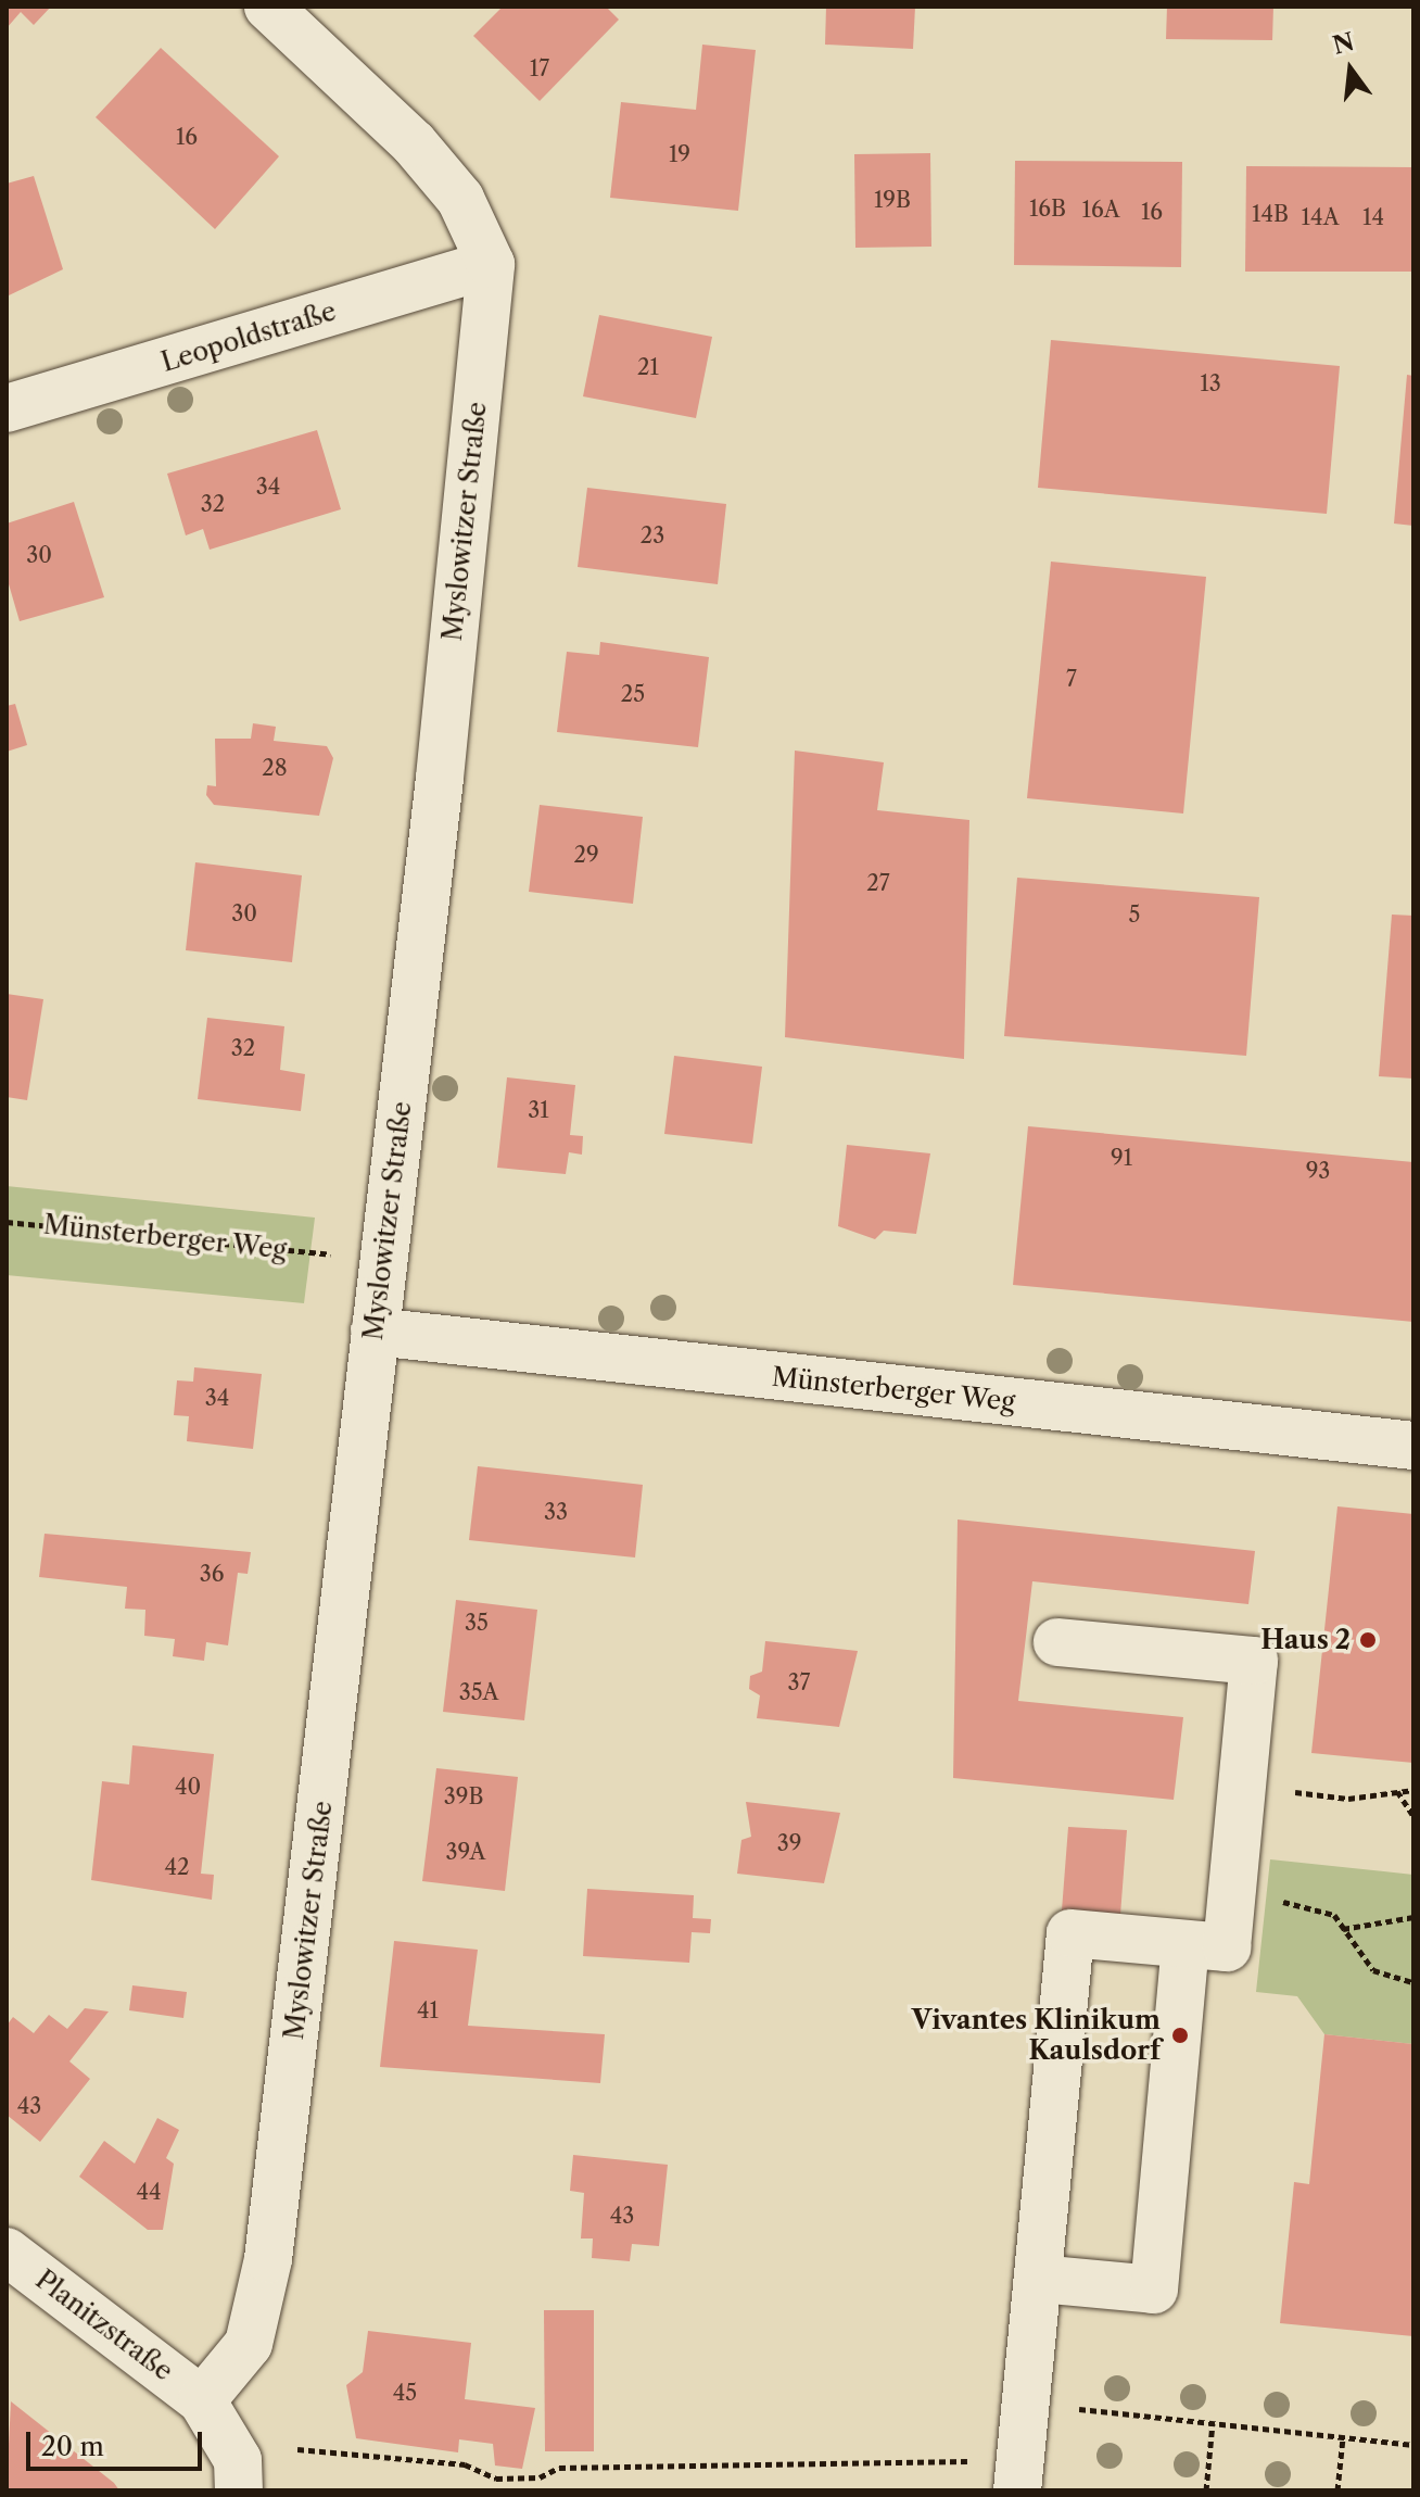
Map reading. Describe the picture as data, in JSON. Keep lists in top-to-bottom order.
{
  "streets": {
    "street": [
      "Leopoldstraße",
      "Myslowitzer Straße",
      "Münsterberger Weg",
      "Planitzstraße"
    ]
  },
  "crossings": [
    ["Leopoldstraße", "Myslowitzer Straße"],
    ["Myslowitzer Straße", "Münsterberger Weg"],
    ["Myslowitzer Straße", "Planitzstraße"]
  ],
  "places": ["Haus 2", "Vivantes Klinikum Kaulsdorf"],
  "house_numbers": [
    "17",
    "16",
    "19",
    "19B",
    "16B",
    "16A",
    "16",
    "14B",
    "14A",
    "14",
    "21",
    "13",
    "34",
    "32",
    "23",
    "30",
    "7",
    "25",
    "28",
    "29",
    "27",
    "30",
    "5",
    "32",
    "31",
    "91",
    "93",
    "34",
    "33",
    "36",
    "35",
    "37",
    "35A",
    "40",
    "39B",
    "39",
    "39A",
    "42",
    "41",
    "43",
    "44",
    "43",
    "45"
  ],
  "scale_bar": "20 m",
  "north": "top"
}
